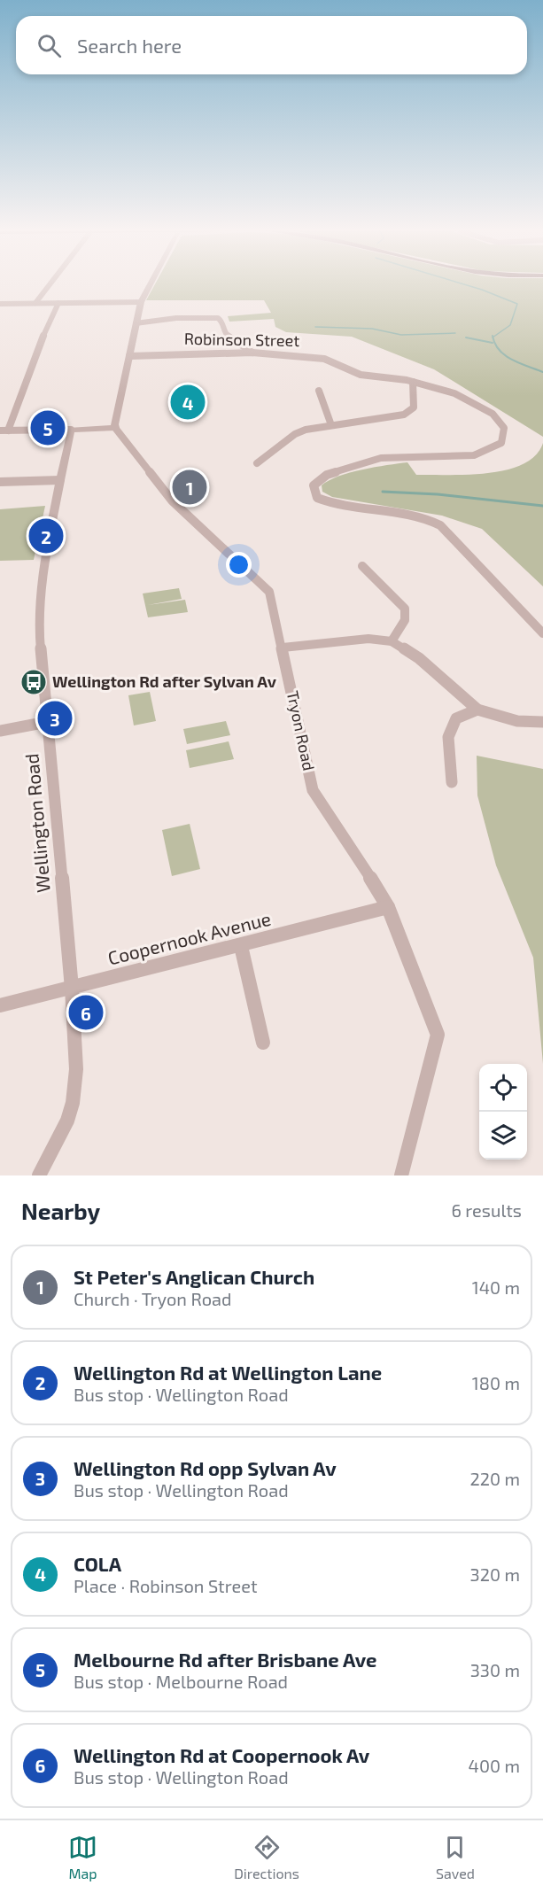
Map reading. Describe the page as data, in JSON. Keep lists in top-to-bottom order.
{
  "streets": {
    "street": [
      "Robinson Street",
      "Tryon Road",
      "Wellington Road",
      "Coopernook Avenue"
    ]
  },
  "crossings": [
    ["Tryon Road", "Coopernook Avenue"],
    ["Wellington Road", "Coopernook Avenue"]
  ],
  "places": {
    "bus stop": ["Wellington Rd after Sylvan Av"]
  },
  "page": {
    "search": "Search here",
    "pins": [
      "4",
      "5",
      "1",
      "2",
      "3",
      "6"
    ],
    "heading": ["Nearby", "6 results"],
    "list": [
      {
        "mark": "1",
        "name": "St Peter's Anglican Church",
        "note": "Church · Tryon Road",
        "value": "140 m"
      },
      {
        "mark": "2",
        "name": "Wellington Rd at Wellington Lane",
        "note": "Bus stop · Wellington Road",
        "value": "180 m"
      },
      {
        "mark": "3",
        "name": "Wellington Rd opp Sylvan Av",
        "note": "Bus stop · Wellington Road",
        "value": "220 m"
      },
      {
        "mark": "4",
        "name": "COLA",
        "note": "Place · Robinson Street",
        "value": "320 m"
      },
      {
        "mark": "5",
        "name": "Melbourne Rd after Brisbane Ave",
        "note": "Bus stop · Melbourne Road",
        "value": "330 m"
      },
      {
        "mark": "6",
        "name": "Wellington Rd at Coopernook Av",
        "note": "Bus stop · Wellington Road",
        "value": "400 m"
      }
    ],
    "nav": ["Map", "Directions", "Saved"]
  }
}
